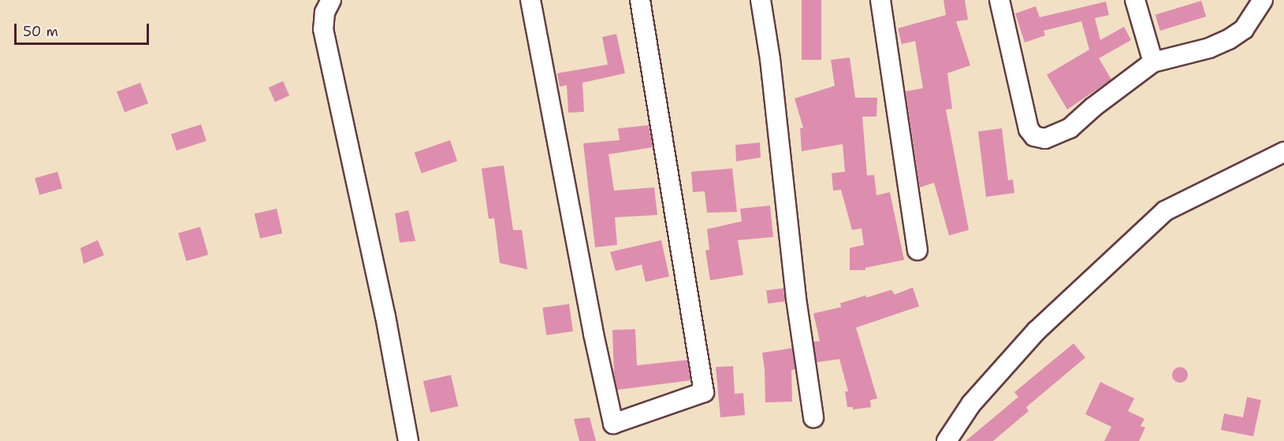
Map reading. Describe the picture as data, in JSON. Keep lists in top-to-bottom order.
{
  "scale_bar": "50 m"
}
